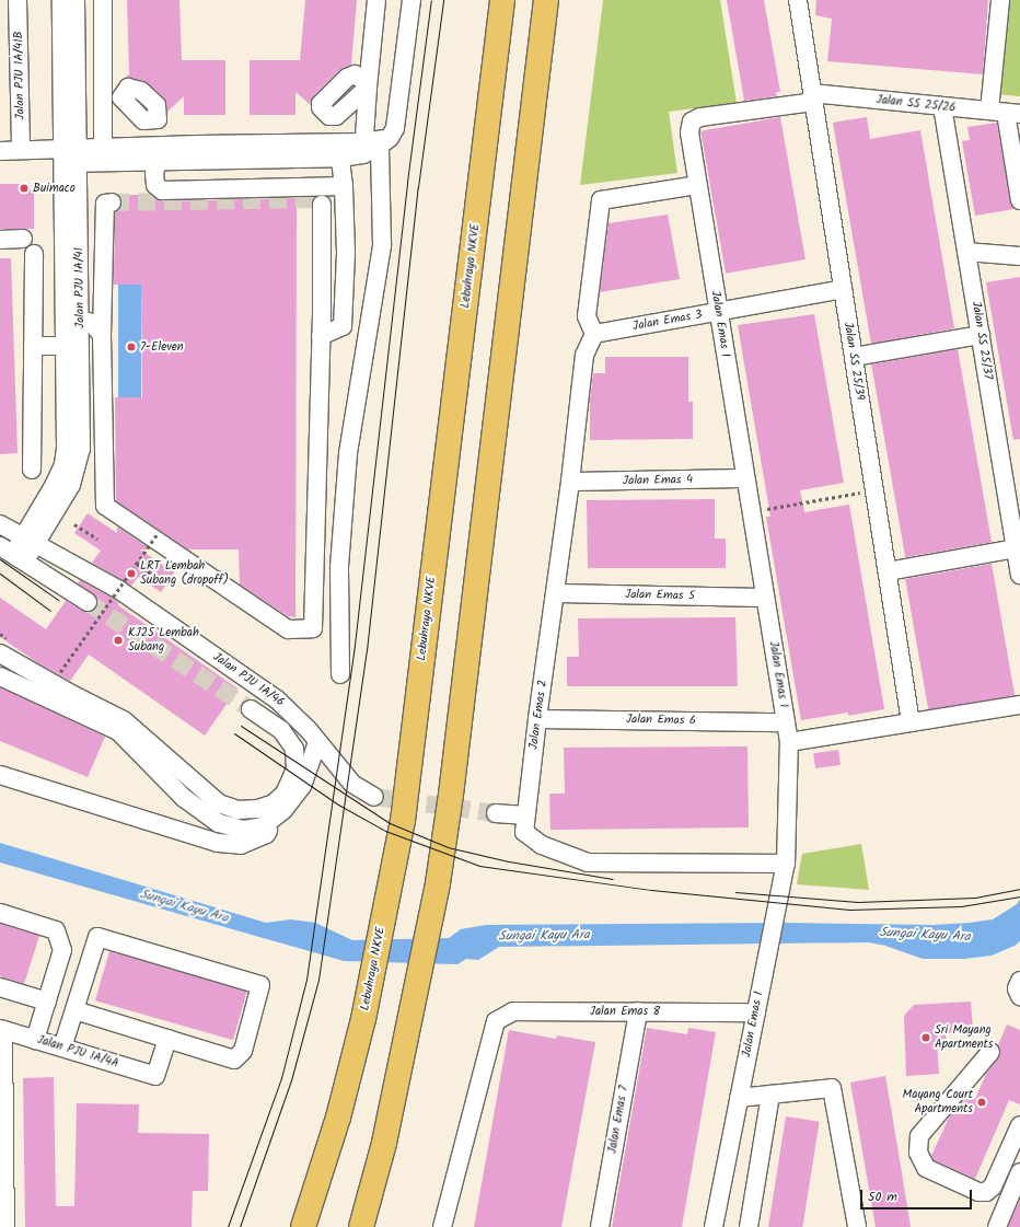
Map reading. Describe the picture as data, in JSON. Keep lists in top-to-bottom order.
{
  "streets": {
    "highway": ["Lebuhraya NKVE"],
    "street": [
      "Jalan PJU 1A/41B",
      "Jalan SS 25/26",
      "Jalan PJU 1A/41",
      "Jalan Emas 3",
      "Jalan Emas 1",
      "Jalan SS 25/37",
      "Jalan SS 25/39",
      "Jalan Emas 4",
      "Jalan Emas 5",
      "Jalan PJU 1A/46",
      "Jalan Emas 2",
      "Jalan Emas 6",
      "Jalan Emas 8",
      "Jalan PJU 1A/4A",
      "Jalan Emas 7"
    ]
  },
  "crossings": [
    ["Jalan SS 25/26", "Jalan Emas 1"],
    ["Jalan SS 25/26", "Jalan SS 25/37"],
    ["Jalan SS 25/26", "Jalan SS 25/39"],
    ["Jalan PJU 1A/41", "Jalan PJU 1A/46"],
    ["Jalan Emas 3", "Jalan Emas 1"],
    ["Jalan Emas 3", "Jalan SS 25/39"],
    ["Jalan Emas 3", "Jalan Emas 2"],
    ["Jalan Emas 1", "Jalan Emas 4"],
    ["Jalan Emas 1", "Jalan Emas 5"],
    ["Jalan Emas 1", "Jalan Emas 2"],
    ["Jalan Emas 1", "Jalan Emas 6"],
    ["Jalan Emas 1", "Jalan Emas 8"],
    ["Jalan Emas 4", "Jalan Emas 2"],
    ["Jalan Emas 5", "Jalan Emas 2"],
    ["Jalan Emas 2", "Jalan Emas 6"],
    ["Jalan Emas 8", "Jalan Emas 7"]
  ],
  "water": ["Sungai Kayu Ara"],
  "places": [
    "Buimaco",
    "7-Eleven",
    "LRT Lembah Subang (dropoff)",
    "KJ25 Lembah Subang",
    "Sri Mayang Apartments",
    "Mayang Court Apartments"
  ],
  "scale_bar": "50 m"
}
